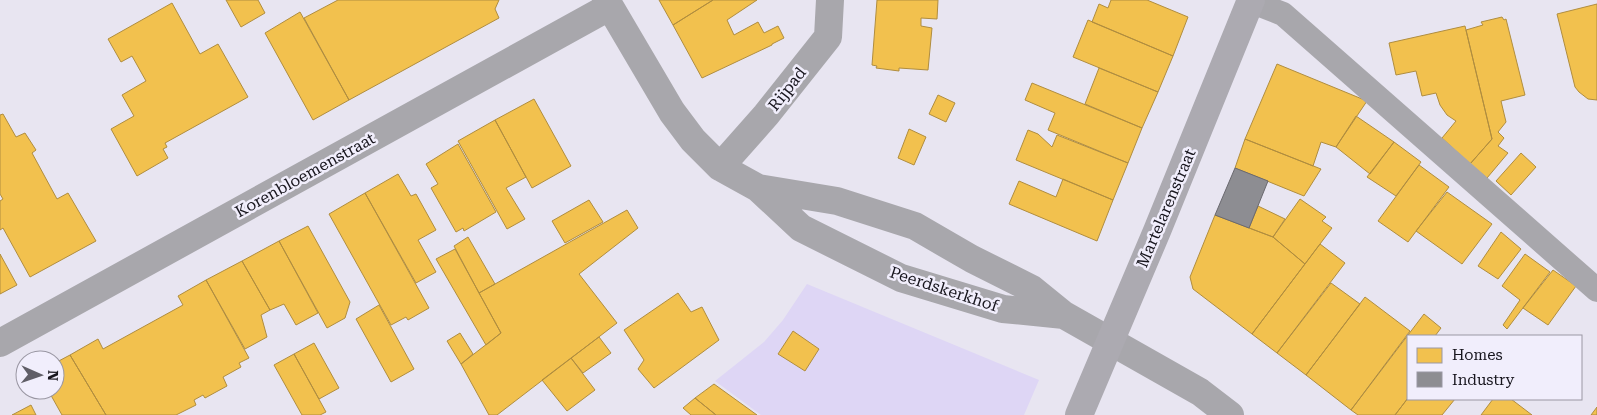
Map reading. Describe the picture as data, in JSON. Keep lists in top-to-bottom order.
{
  "streets": {
    "main road": ["Martelarenstraat"],
    "street": ["Rijpad", "Korenbloemenstraat", "Peerdskerkhof"]
  },
  "crossings": [
    ["Rijpad", "Peerdskerkhof"],
    ["Korenbloemenstraat", "Peerdskerkhof"],
    ["Martelarenstraat", "Peerdskerkhof"]
  ],
  "legend": ["Homes", "Industry"],
  "north": "right"
}
